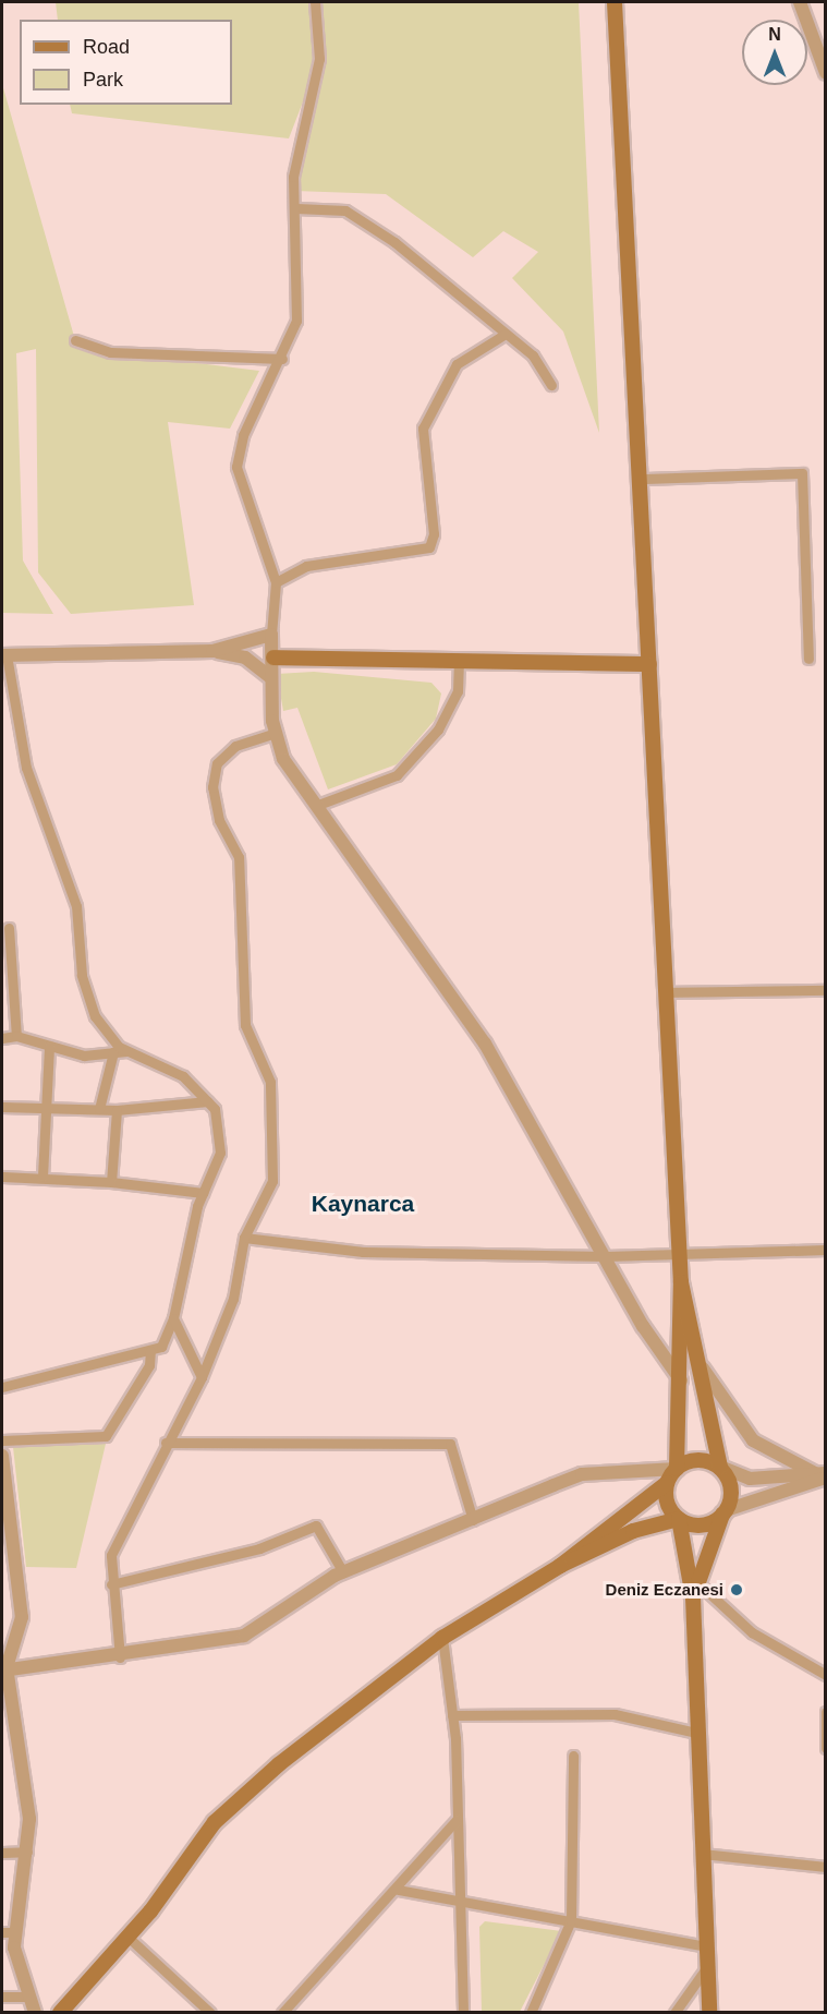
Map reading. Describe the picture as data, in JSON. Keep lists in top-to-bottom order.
{
  "districts": ["Kaynarca"],
  "places": ["Deniz Eczanesi"],
  "legend": ["Road", "Park"],
  "north": "top"
}
